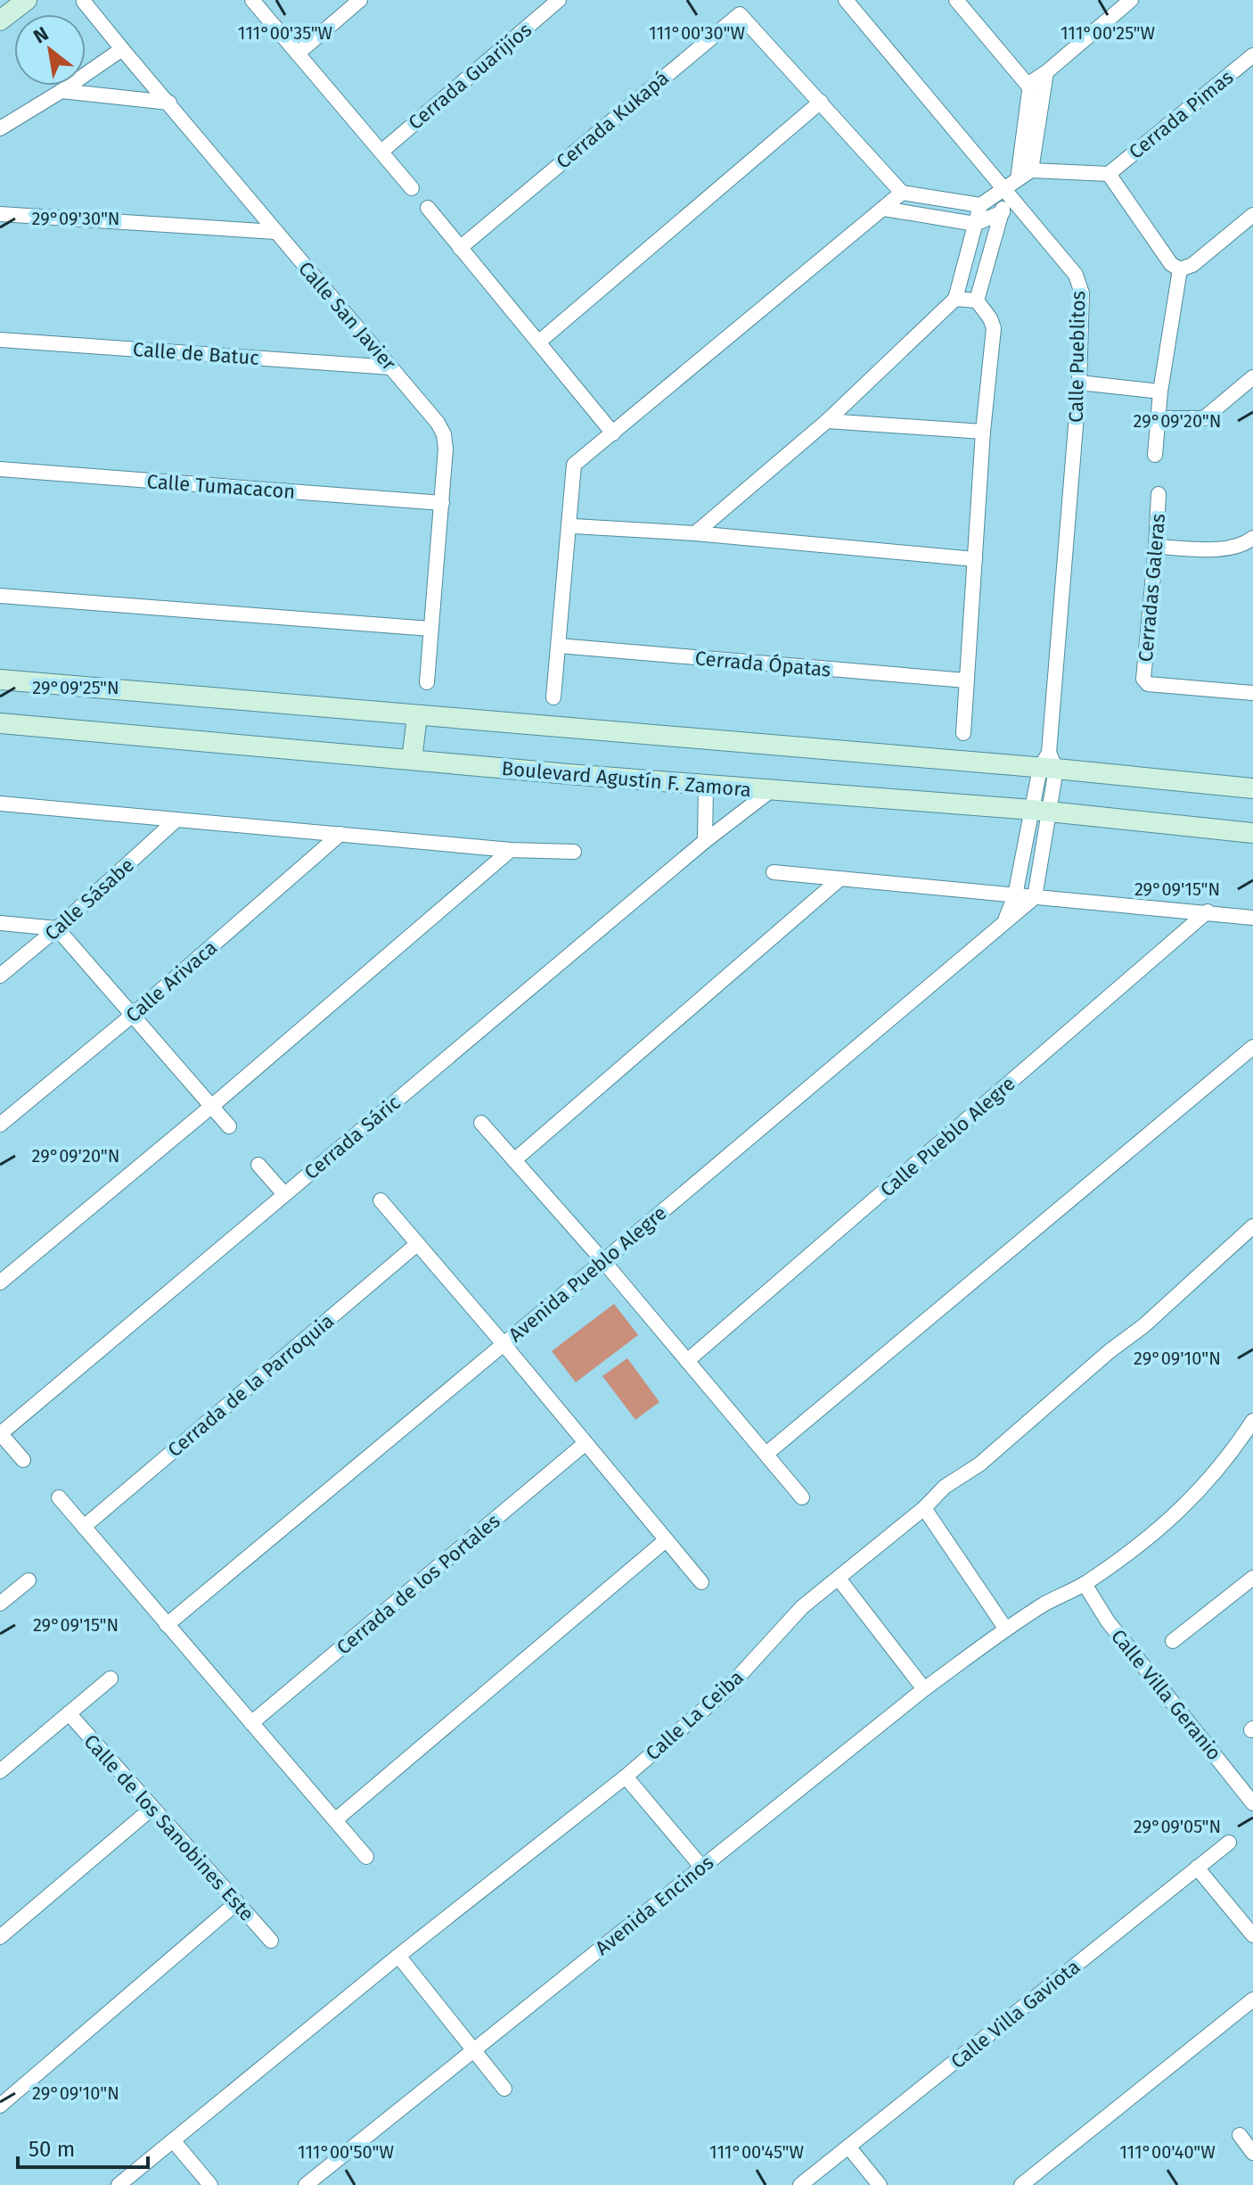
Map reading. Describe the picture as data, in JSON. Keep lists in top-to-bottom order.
{
  "streets": {
    "street": [
      "Cerrada Guarijíos",
      "Cerrada Pimas",
      "Cerrada Kukapá",
      "Calle San Javier",
      "Calle de Batuc",
      "Calle Pueblitos",
      "Calle Tumacacon",
      "Cerradas Galeras",
      "Cerrada Ópatas",
      "Boulevard Agustín F. Zamora",
      "Calle Sásabe",
      "Calle Arivaca",
      "Calle Pueblo Alegre",
      "Cerrada Sáric",
      "Avenida Pueblo Alegre",
      "Cerrada de la Parroquia",
      "Cerrada de los Portales",
      "Calle Villa Geranio",
      "Calle La Ceiba",
      "Calle de los Sanobines Este",
      "Avenida Encinos",
      "Calle Villa Gaviota"
    ]
  },
  "crossings": [
    ["Calle San Javier", "Calle de Batuc"],
    ["Calle San Javier", "Calle Tumacacon"],
    ["Calle Pueblitos", "Avenida Pueblo Alegre"],
    ["Boulevard Agustín F. Zamora", "Cerrada Sáric"],
    ["Boulevard Agustín F. Zamora", "Avenida Pueblo Alegre"],
    ["Calle Villa Geranio", "Avenida Encinos"]
  ],
  "scale_bar": "50 m",
  "north": "top left",
  "coordinates": [
    "111°00'35\"W",
    "111°00'30\"W",
    "111°00'25\"W",
    "29°09'30\"N",
    "29°09'20\"N",
    "29°09'25\"N",
    "29°09'15\"N",
    "29°09'10\"N",
    "29°09'05\"N",
    "111°00'50\"W",
    "111°00'45\"W",
    "111°00'40\"W"
  ]
}
